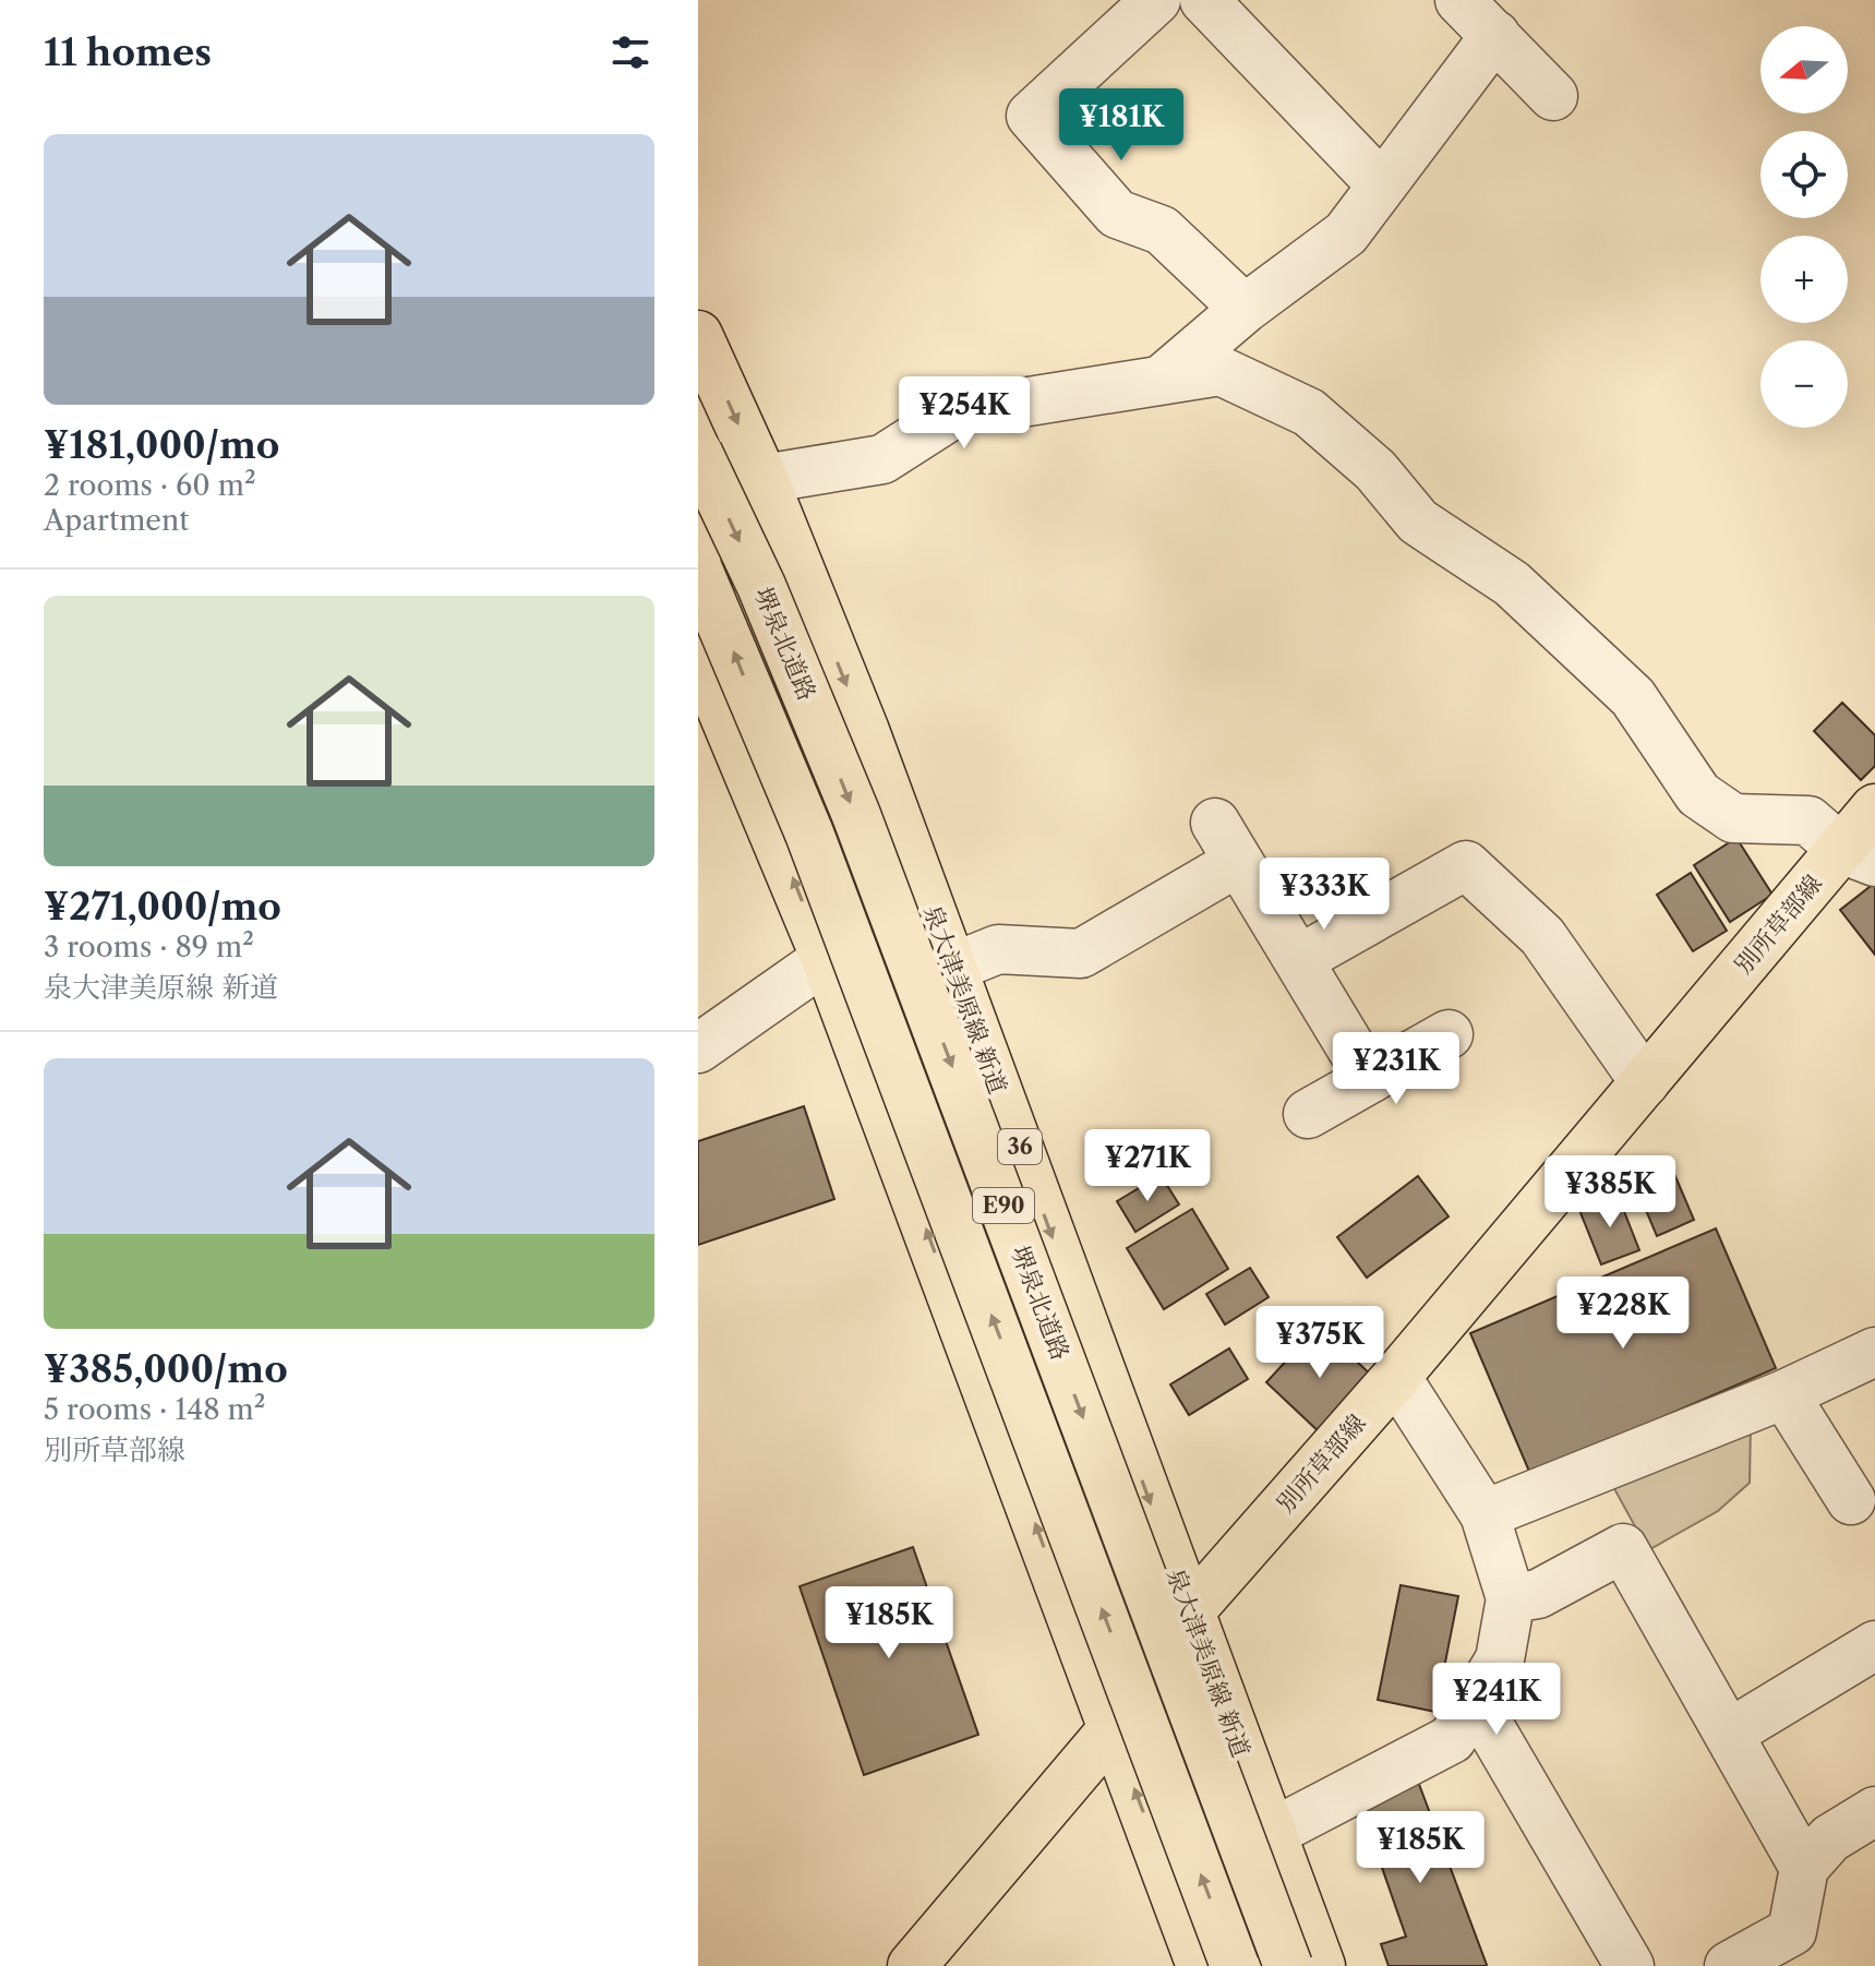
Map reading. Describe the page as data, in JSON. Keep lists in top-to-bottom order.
{
  "streets": {
    "main road": [
      "堺泉北道路",
      "別所草部線",
      "泉大津美原線 新道",
      "36",
      "E90"
    ]
  },
  "crossings": [
    ["別所草部線", "泉大津美原線 新道"]
  ],
  "north": "left",
  "page": {
    "heading": "11 homes",
    "map_buttons": ["+", "−"],
    "price": [
      "¥181K",
      "¥254K",
      "¥333K",
      "¥231K",
      "¥271K",
      "¥385K",
      "¥228K",
      "¥375K",
      "¥185K",
      "¥241K",
      "¥185K"
    ],
    "list": [
      {
        "name": "¥181,000/mo",
        "note": "2 rooms · 60 m² · Apartment"
      },
      {
        "name": "¥271,000/mo",
        "note": "3 rooms · 89 m² · 泉大津美原線 新道"
      },
      {
        "name": "¥385,000/mo",
        "note": "5 rooms · 148 m² · 別所草部線"
      }
    ]
  }
}
